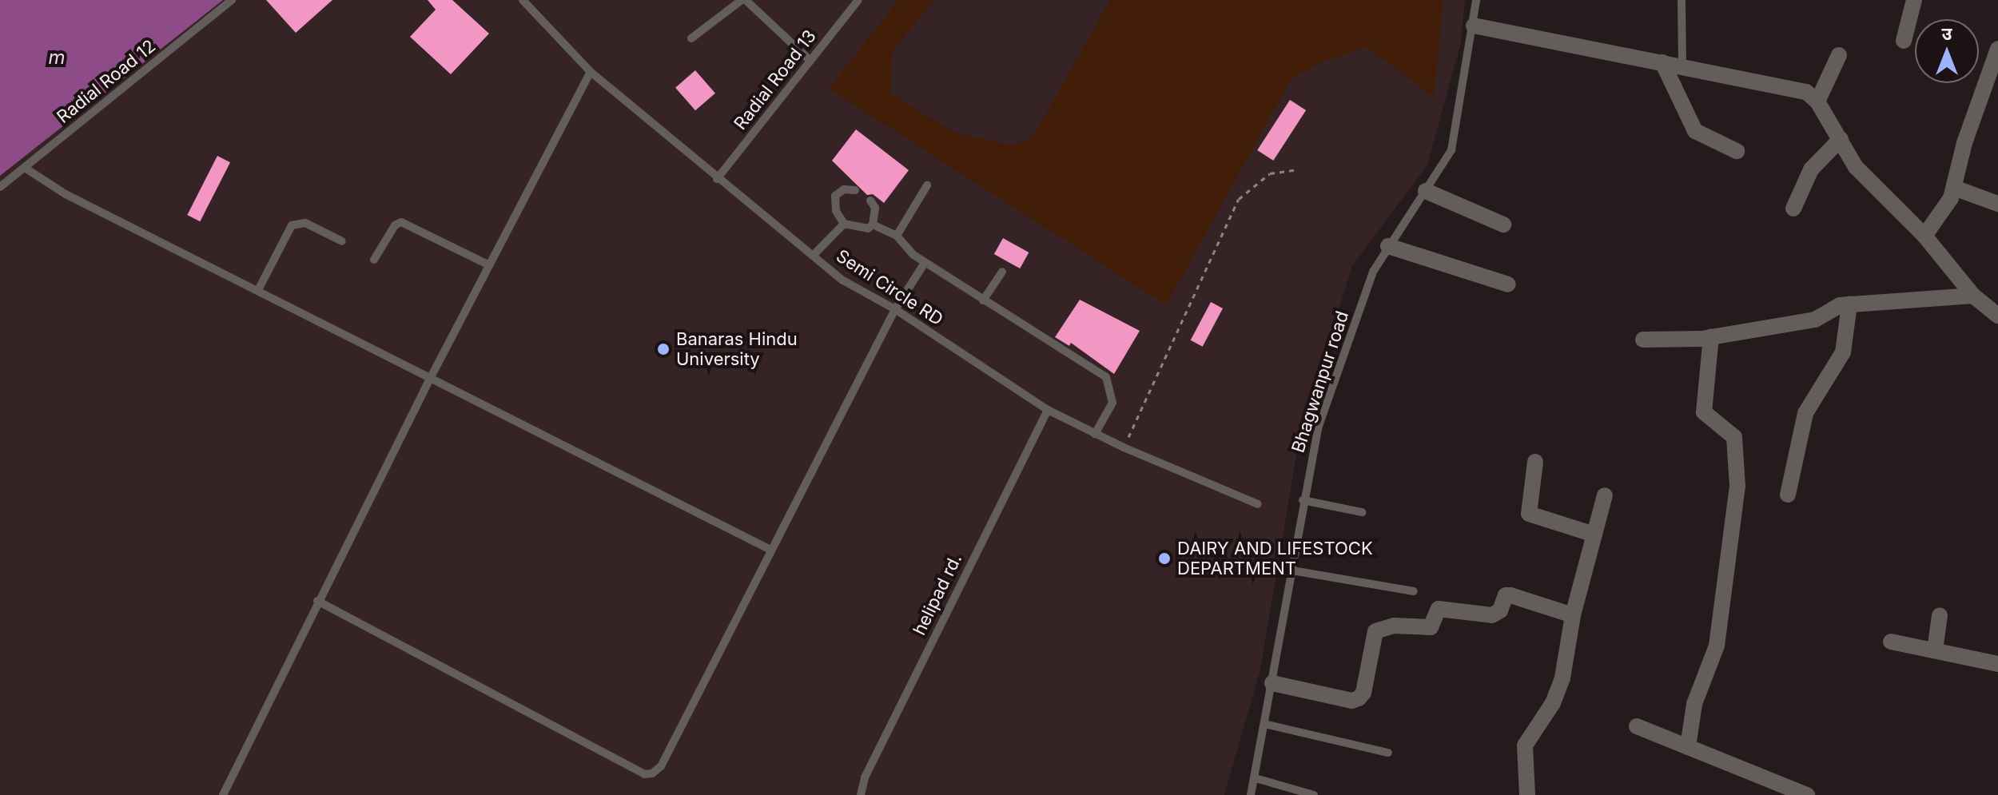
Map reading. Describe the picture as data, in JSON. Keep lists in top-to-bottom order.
{
  "streets": {
    "lane": [
      "Radial Road 13",
      "Radial Road 12",
      "Semi Circle RD",
      "Bhagwanpur road",
      "helipad rd."
    ]
  },
  "crossings": [
    ["Radial Road 13", "Semi Circle RD"],
    ["Semi Circle RD", "helipad rd."]
  ],
  "water": ["m"],
  "places": ["Banaras Hindu University", "DAIRY AND LIFESTOCK DEPARTMENT"],
  "north": "top"
}
